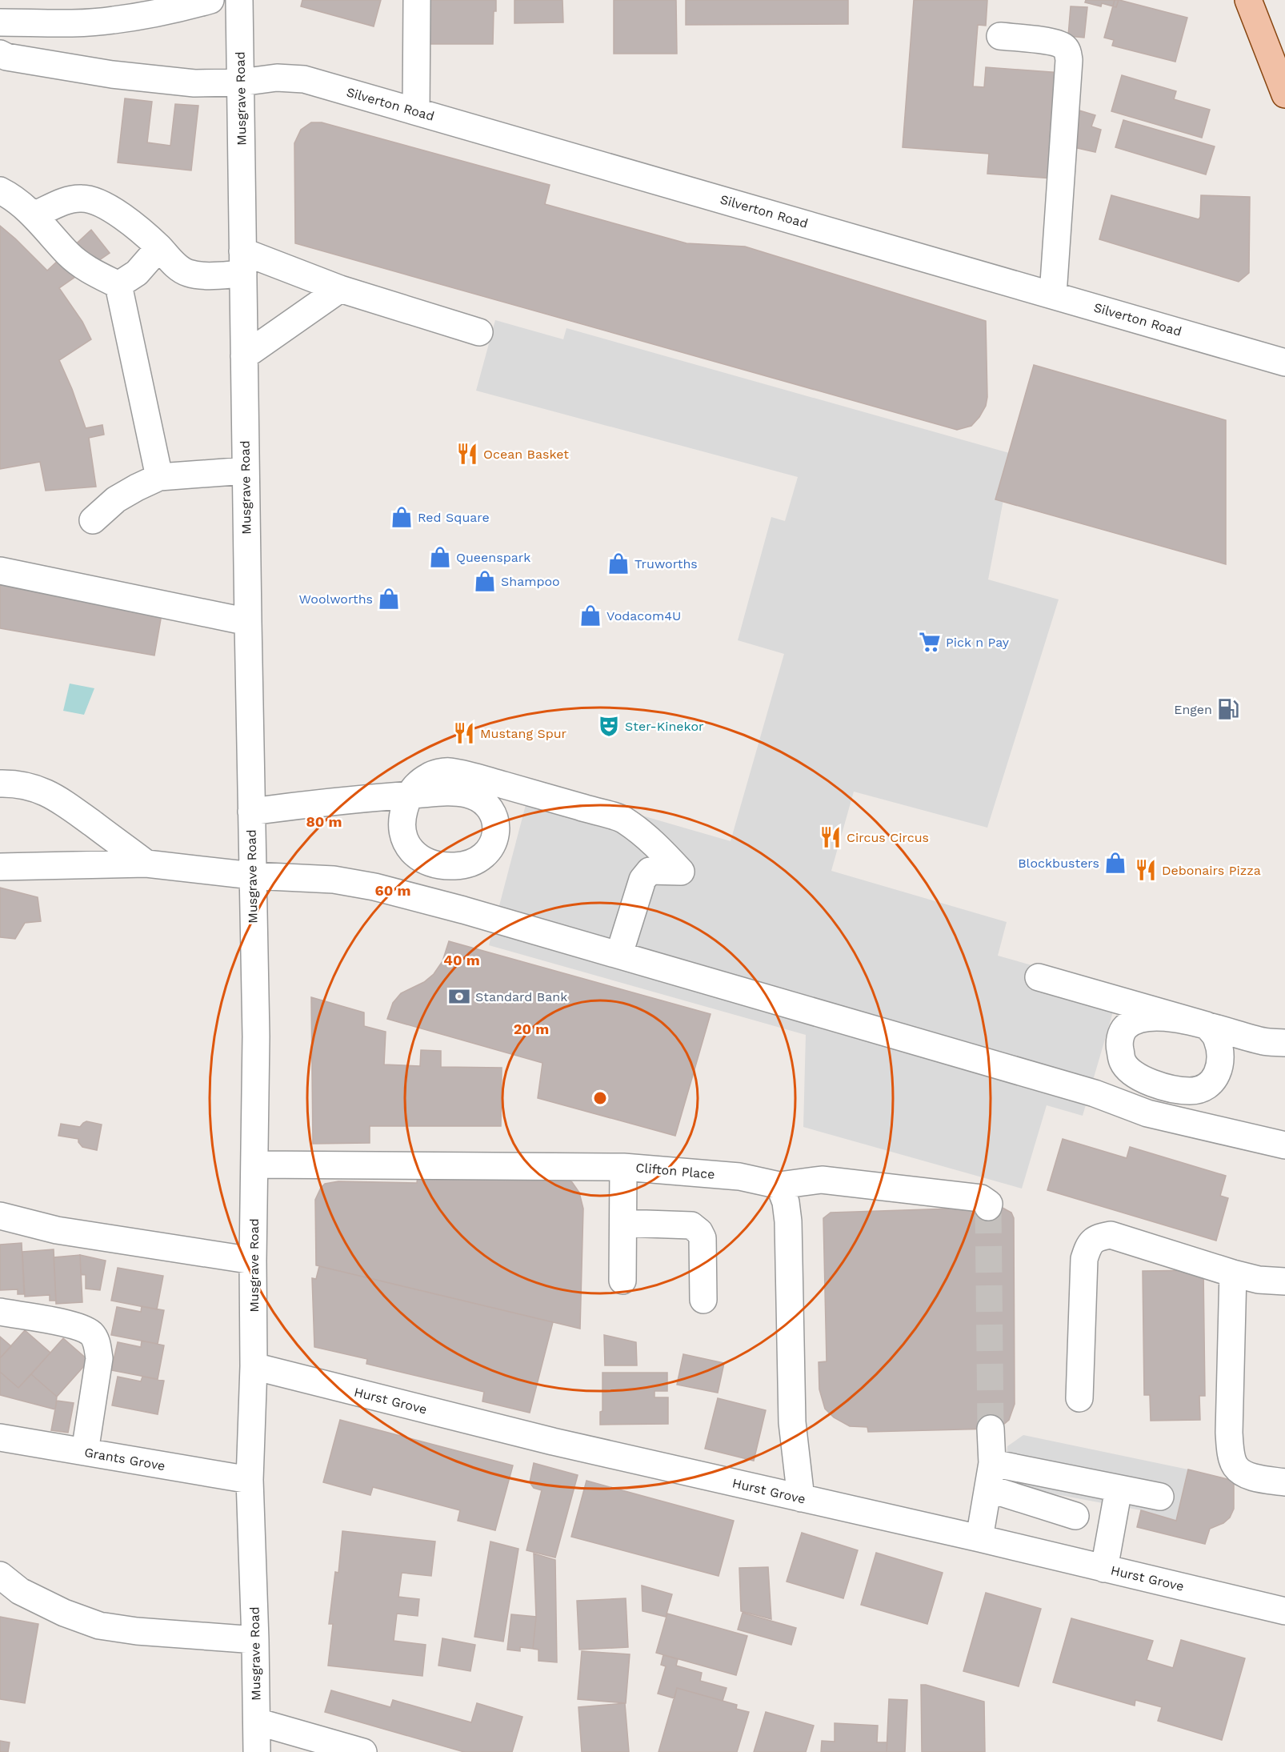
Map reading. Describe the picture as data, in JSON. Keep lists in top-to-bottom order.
{
  "streets": {
    "street": [
      "Musgrave Road",
      "Silverton Road",
      "Clifton Place",
      "Hurst Grove",
      "Grants Grove"
    ]
  },
  "crossings": [
    ["Musgrave Road", "Silverton Road"],
    ["Musgrave Road", "Clifton Place"],
    ["Musgrave Road", "Hurst Grove"],
    ["Musgrave Road", "Grants Grove"]
  ],
  "places": {
    "restaurant": [
      "Ocean Basket",
      "Mustang Spur",
      "Circus Circus",
      "Debonairs Pizza"
    ],
    "shop": [
      "Red Square",
      "Queenspark",
      "Truworths",
      "Shampoo",
      "Woolworths",
      "Vodacom4U",
      "Blockbusters"
    ],
    "supermarket": ["Pick n Pay"],
    "fuel station": ["Engen"],
    "theatre": ["Ster-Kinekor"],
    "bank": ["Standard Bank"]
  },
  "rings": [
    "80 m",
    "60 m",
    "40 m",
    "20 m"
  ]
}
